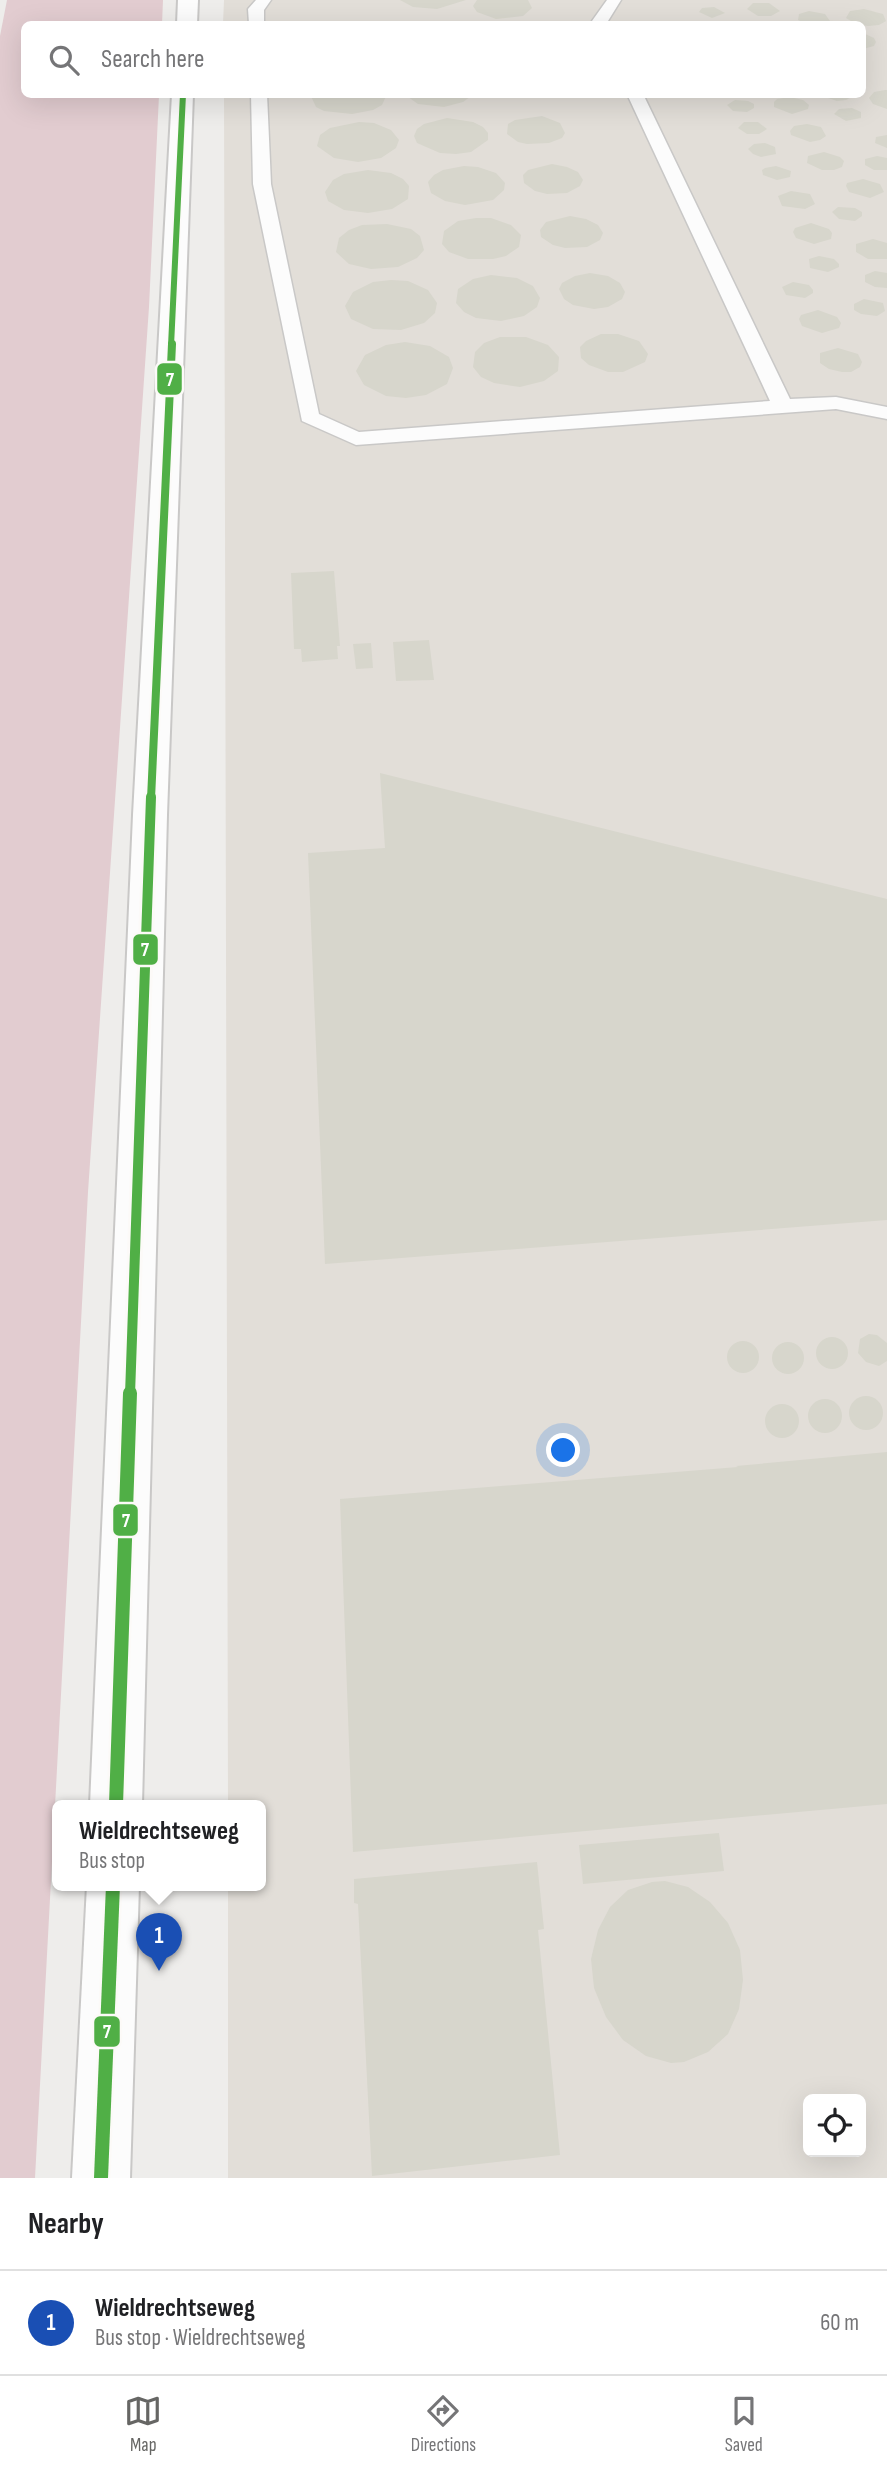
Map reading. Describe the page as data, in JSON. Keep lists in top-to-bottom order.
{
  "lines": ["transit line 7"],
  "page": {
    "search": "Search here",
    "popup": ["Wieldrechtseweg", "Bus stop"],
    "pins": "1",
    "heading": "Nearby",
    "list": [
      {
        "mark": "1",
        "name": "Wieldrechtseweg",
        "note": "Bus stop · Wieldrechtseweg",
        "value": "60 m"
      }
    ],
    "nav": ["Map", "Directions", "Saved"]
  }
}
